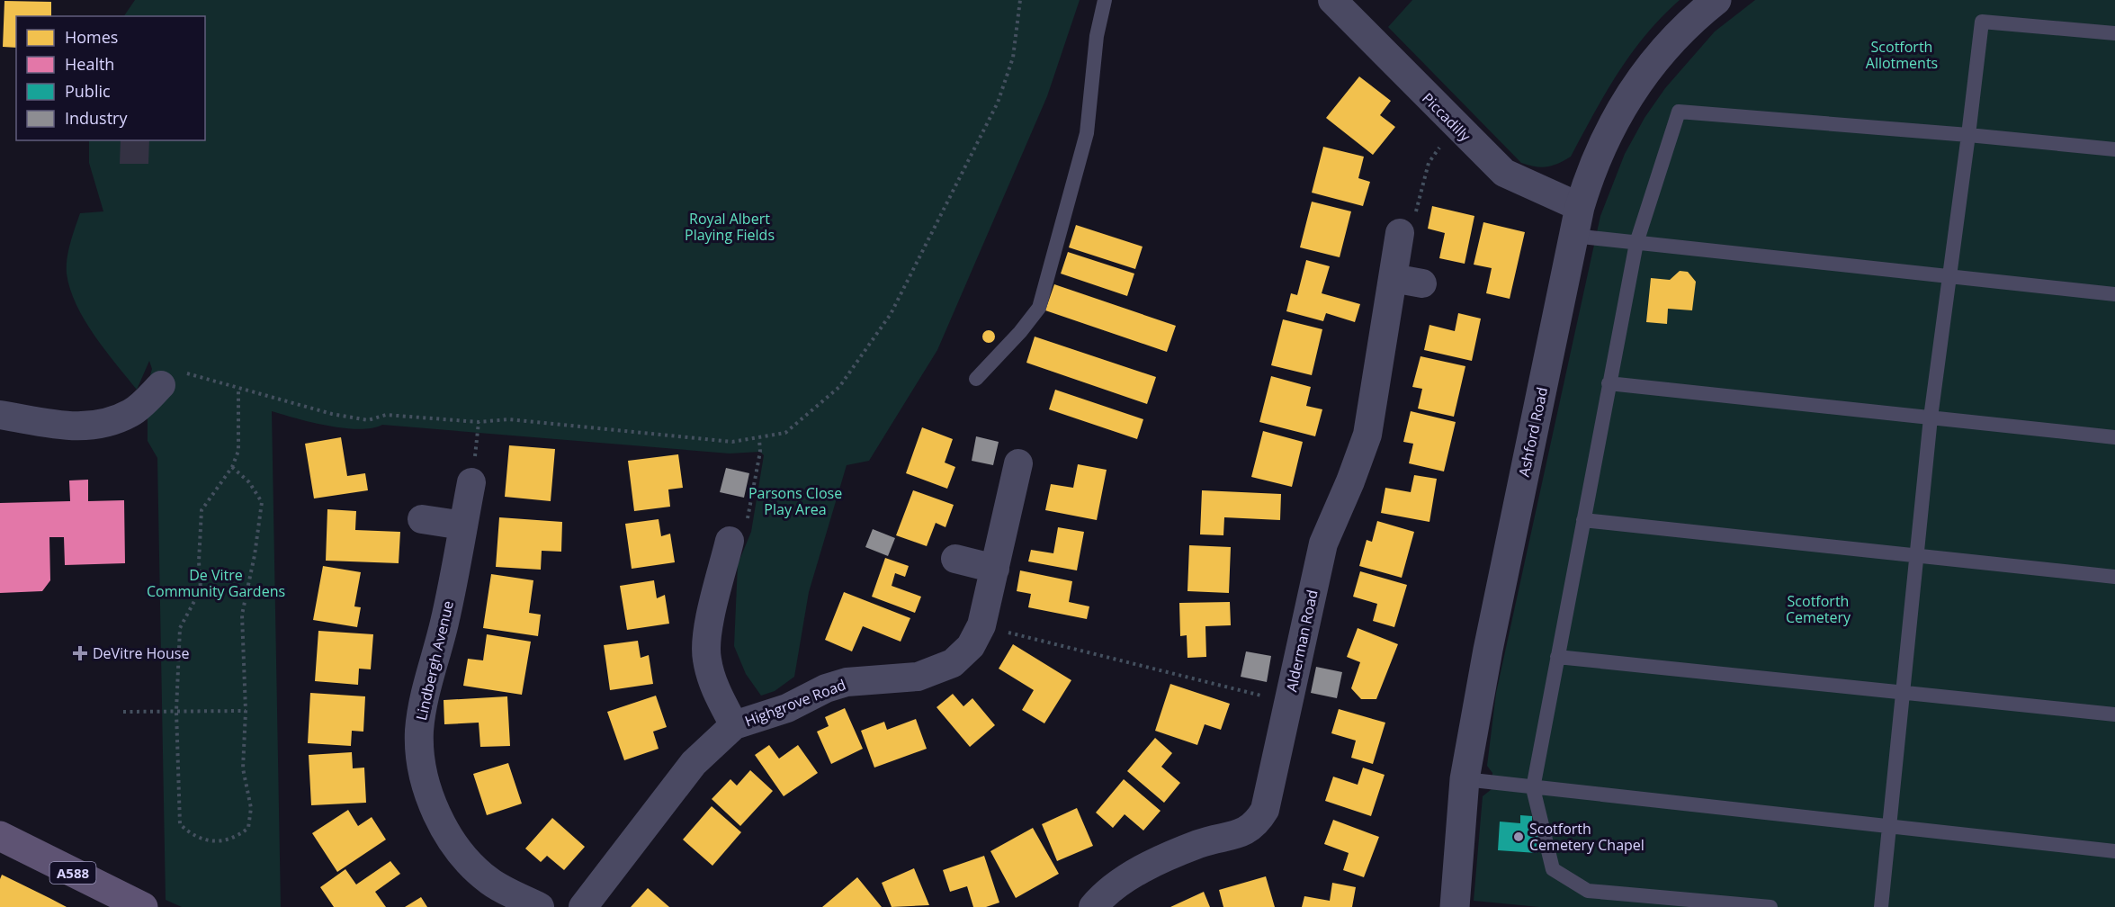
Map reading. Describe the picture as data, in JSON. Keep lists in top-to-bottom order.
{
  "streets": {
    "main road": ["A588"],
    "street": [
      "Piccadilly",
      "Ashford Road",
      "Alderman Road",
      "Lindbergh Avenue",
      "Highgrove Road"
    ]
  },
  "crossings": [
    ["Piccadilly", "Ashford Road"]
  ],
  "parks": [
    "Scotforth Allotments",
    "Royal Albert Playing Fields",
    "Parsons Close Play Area",
    "De Vitre Community Gardens",
    "Scotforth Cemetery"
  ],
  "places": {
    "health": ["DeVitre House"],
    "other": ["Scotforth Cemetery Chapel"]
  },
  "legend": [
    "Homes",
    "Health",
    "Public",
    "Industry"
  ]
}
